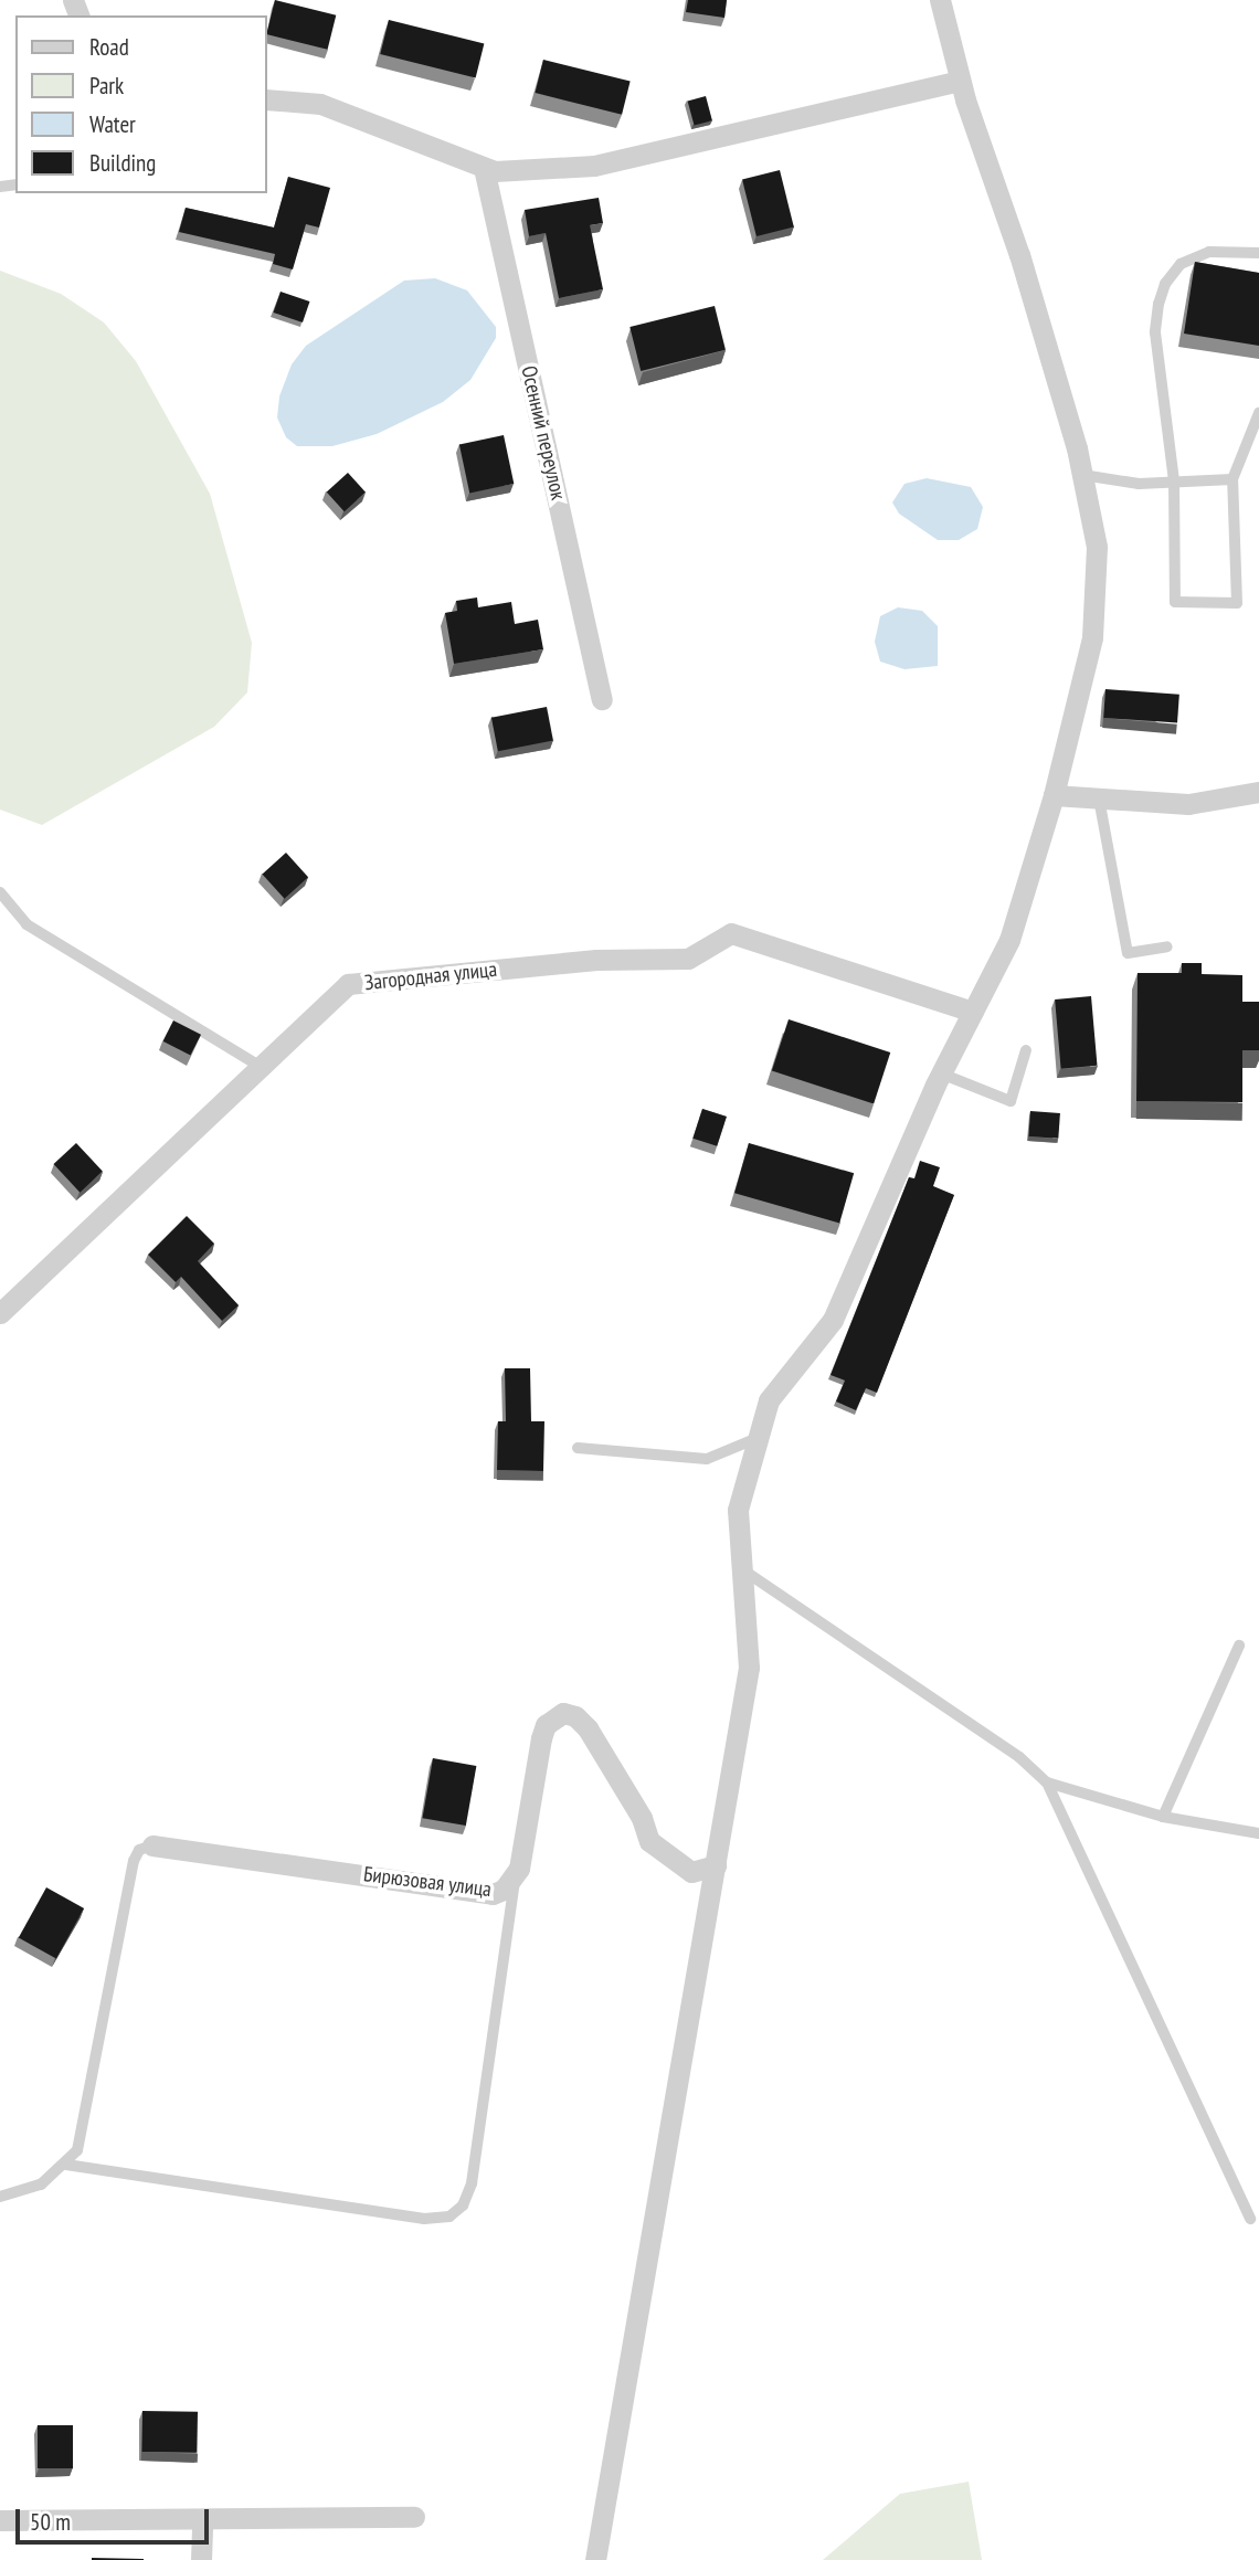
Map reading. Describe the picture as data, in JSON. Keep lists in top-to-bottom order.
{
  "streets": {
    "street": ["Осенний переулок", "Загородная улица", "Бирюзовая улица"]
  },
  "legend": [
    "Road",
    "Park",
    "Water",
    "Building"
  ],
  "scale_bar": "50 m"
}
